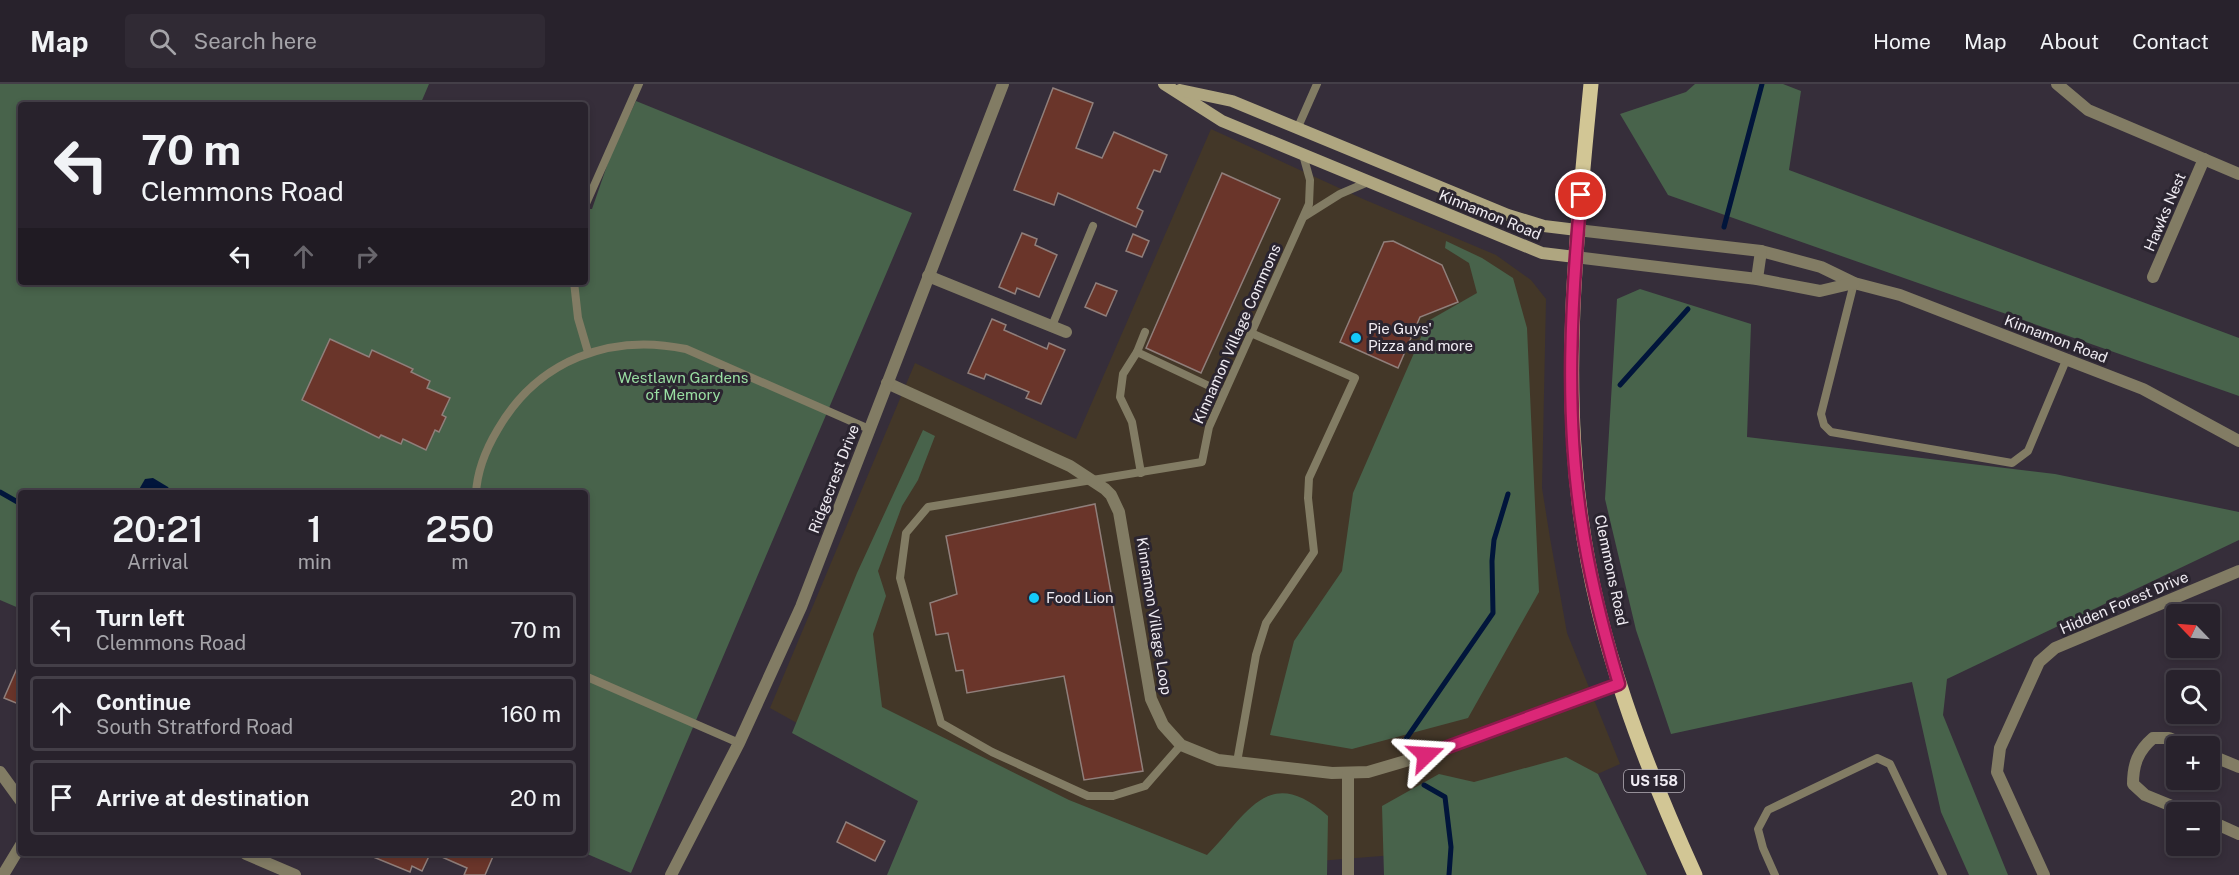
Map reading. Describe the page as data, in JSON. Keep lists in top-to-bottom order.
{
  "streets": {
    "main road": ["Kinnamon Road", "Clemmons Road", "US 158"],
    "street": [
      "Hawks Nest",
      "Ridgecrest Drive",
      "Hidden Forest Drive",
      "Kinnamon Village Loop"
    ],
    "lane": ["Kinnamon Village Commons"]
  },
  "crossings": [
    ["Kinnamon Road", "Kinnamon Village Commons"],
    ["Kinnamon Road", "Clemmons Road"],
    ["Kinnamon Road", "US 158"],
    ["Kinnamon Village Commons", "Kinnamon Village Loop"],
    ["Ridgecrest Drive", "Kinnamon Village Loop"],
    ["Clemmons Road", "Kinnamon Village Loop"],
    ["Clemmons Road", "US 158"]
  ],
  "parks": ["Westlawn Gardens of Memory"],
  "places": ["Pie Guys' Pizza and more", "Food Lion"],
  "north": "top left",
  "page": {
    "header": "Map",
    "search": "Search here",
    "nav": [
      "Home",
      "Map",
      "About",
      "Contact"
    ],
    "turn": ["70 m", "Clemmons Road"],
    "eta": [
      "20:21",
      "Arrival",
      "1",
      "min",
      "250",
      "m"
    ],
    "list": [
      {
        "name": "Turn left",
        "note": "Clemmons Road",
        "value": "70 m"
      },
      {
        "name": "Continue",
        "note": "South Stratford Road",
        "value": "160 m"
      },
      {
        "name": "Arrive at destination",
        "value": "20 m"
      }
    ],
    "map_buttons": ["+", "−"]
  }
}
